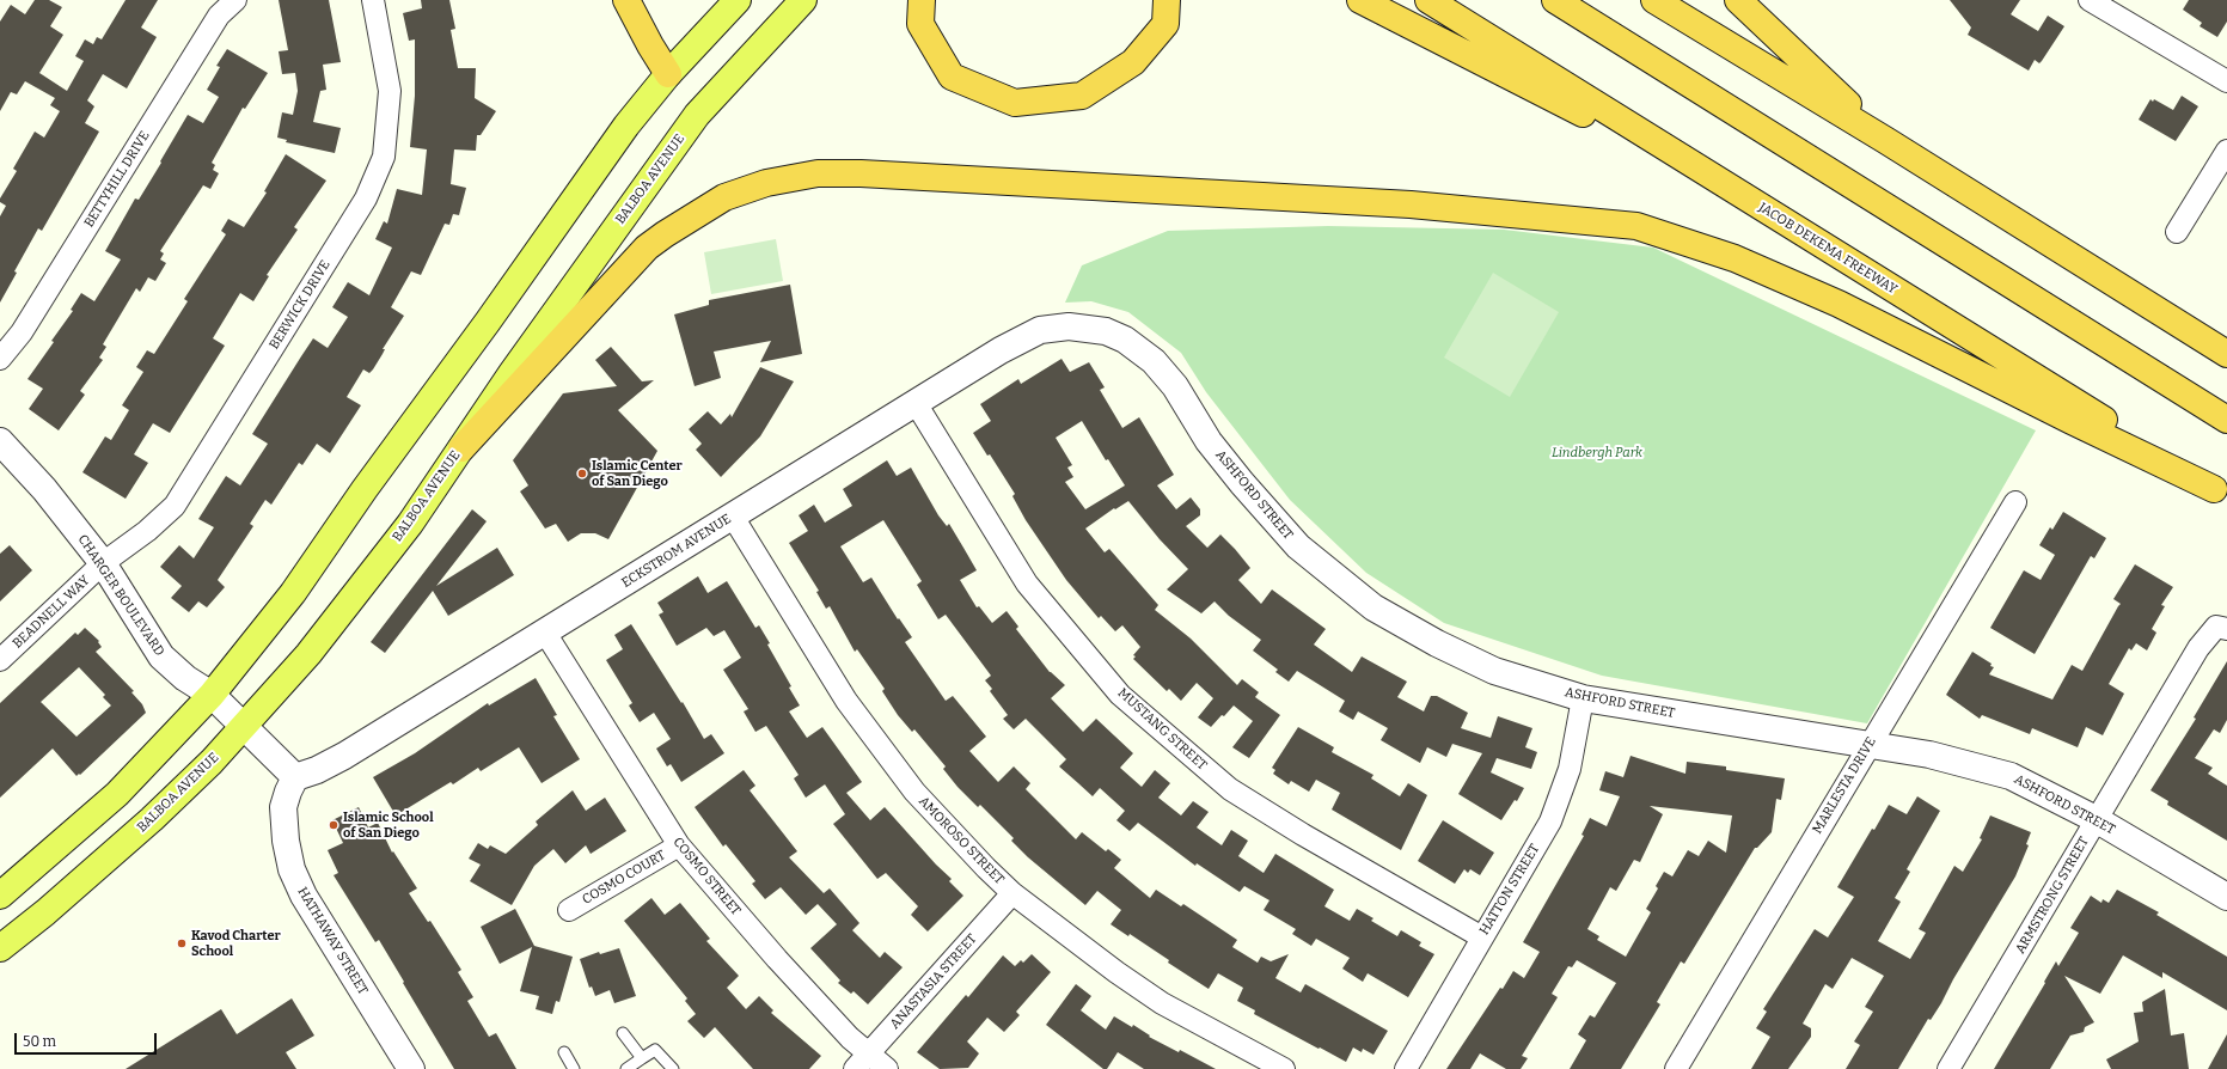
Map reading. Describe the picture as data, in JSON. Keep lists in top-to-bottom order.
{
  "streets": {
    "highway": ["JACOB DEKEMA FREEWAY"],
    "main road": ["BALBOA AVENUE"],
    "street": [
      "BETTYHILL DRIVE",
      "BERWICK DRIVE",
      "ASHFORD STREET",
      "ECKSTROM AVENUE",
      "CHARGER BOULEVARD",
      "BEADNELL WAY",
      "MUSTANG STREET",
      "MARLESTA DRIVE",
      "AMOROSO STREET",
      "COSMO STREET",
      "COSMO COURT",
      "HATTON STREET",
      "ARMSTRONG STREET",
      "HATHAWAY STREET",
      "ANASTASIA STREET"
    ]
  },
  "crossings": [
    ["BALBOA AVENUE", "CHARGER BOULEVARD"],
    ["BERWICK DRIVE", "CHARGER BOULEVARD"],
    ["BERWICK DRIVE", "BEADNELL WAY"],
    ["ASHFORD STREET", "ECKSTROM AVENUE"],
    ["ASHFORD STREET", "MARLESTA DRIVE"],
    ["ASHFORD STREET", "HATTON STREET"],
    ["ASHFORD STREET", "ARMSTRONG STREET"],
    ["ECKSTROM AVENUE", "CHARGER BOULEVARD"],
    ["ECKSTROM AVENUE", "MUSTANG STREET"],
    ["ECKSTROM AVENUE", "AMOROSO STREET"],
    ["ECKSTROM AVENUE", "COSMO STREET"],
    ["ECKSTROM AVENUE", "HATHAWAY STREET"],
    ["CHARGER BOULEVARD", "BEADNELL WAY"],
    ["CHARGER BOULEVARD", "HATHAWAY STREET"],
    ["MUSTANG STREET", "HATTON STREET"],
    ["AMOROSO STREET", "ANASTASIA STREET"],
    ["COSMO STREET", "COSMO COURT"],
    ["COSMO STREET", "ANASTASIA STREET"]
  ],
  "parks": ["Lindbergh Park"],
  "places": ["Islamic Center of San Diego", "Islamic School of San Diego", "Kavod Charter School"],
  "scale_bar": "50 m"
}
